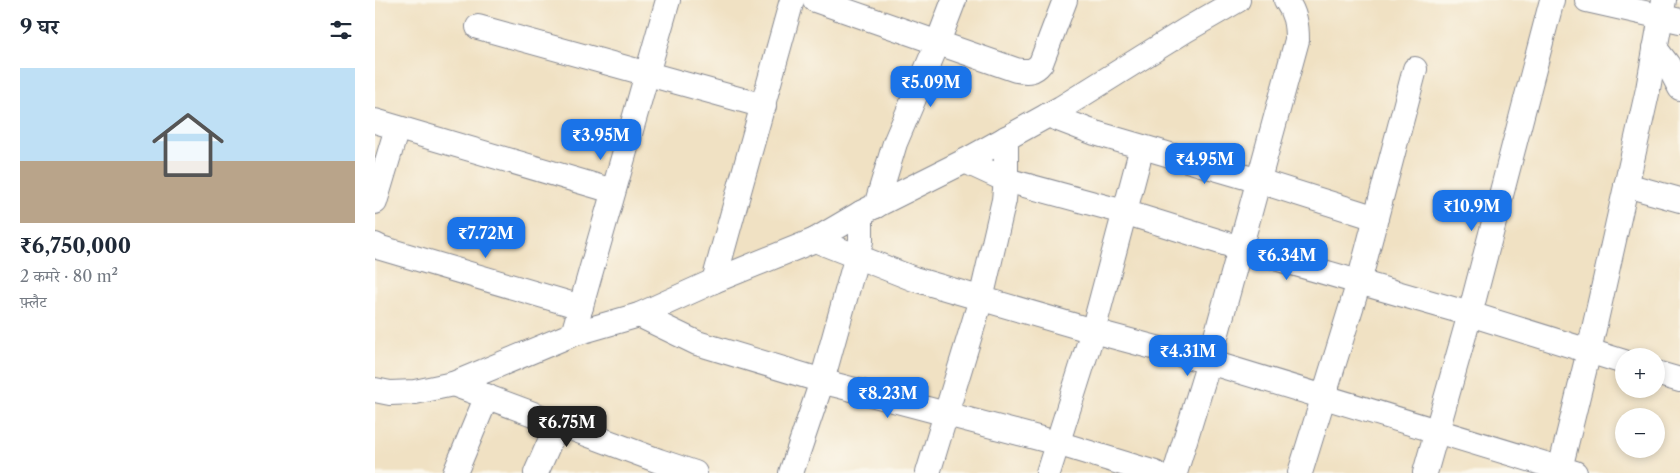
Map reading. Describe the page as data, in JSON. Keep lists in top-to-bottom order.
{
  "page": {
    "heading": "9 घर",
    "list": [
      {
        "name": "₹6,750,000",
        "note": "2 कमरे · 80 m² · फ़्लैट"
      }
    ],
    "price": [
      "₹5.09M",
      "₹3.95M",
      "₹4.95M",
      "₹10.9M",
      "₹7.72M",
      "₹6.34M",
      "₹4.31M",
      "₹8.23M",
      "₹6.75M"
    ],
    "map_buttons": ["+", "−"]
  }
}
